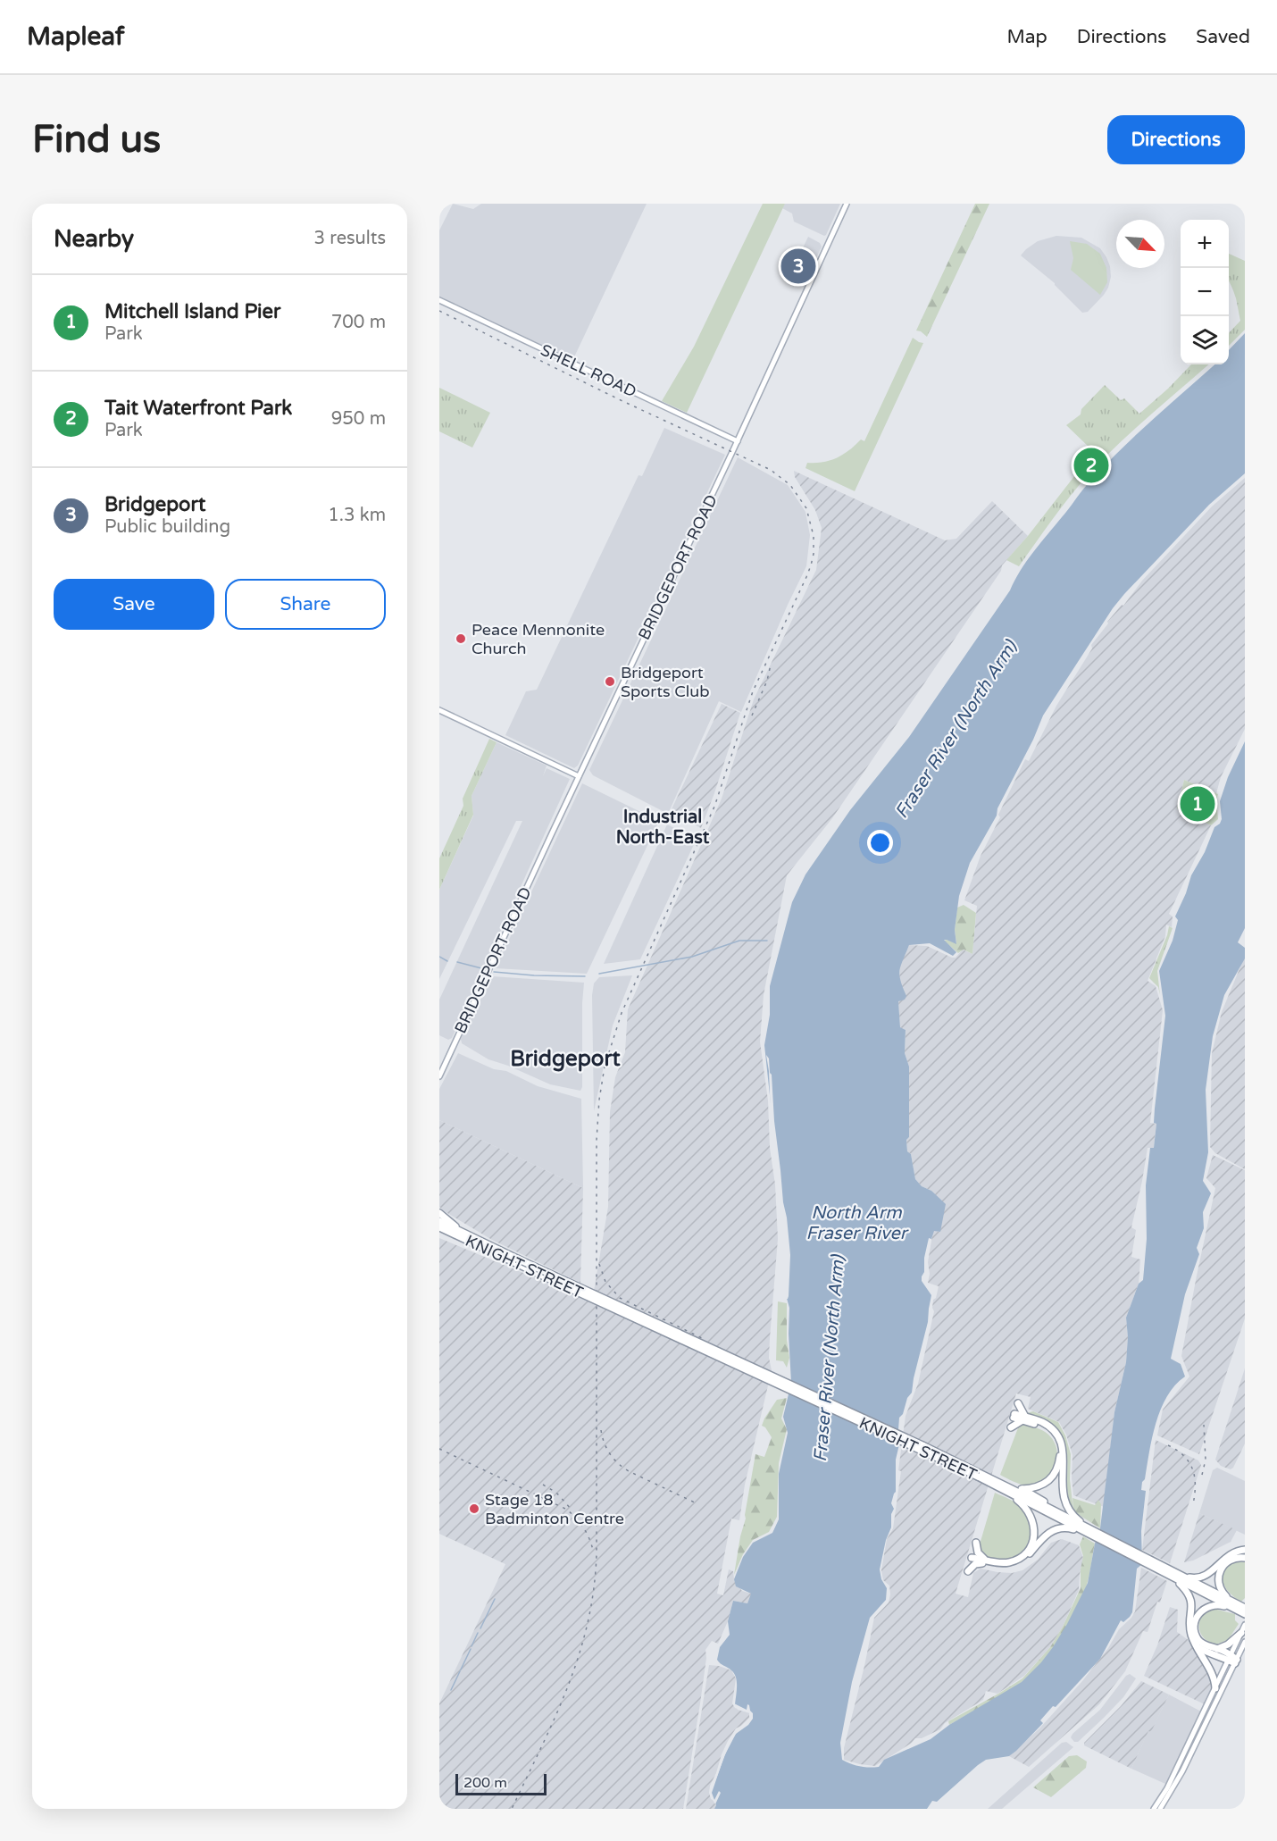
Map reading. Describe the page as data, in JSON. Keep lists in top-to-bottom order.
{
  "streets": {
    "highway": ["KNIGHT STREET"],
    "main road": ["SHELL ROAD", "BRIDGEPORT ROAD"]
  },
  "crossings": [
    ["SHELL ROAD", "BRIDGEPORT ROAD"]
  ],
  "districts": ["Industrial North-East", "Bridgeport"],
  "water": ["Fraser River (North Arm)", "North Arm Fraser River"],
  "places": ["Peace Mennonite Church", "Bridgeport Sports Club", "Stage 18 Badminton Centre"],
  "scale_bar": "200 m",
  "north": "bottom right",
  "page": {
    "header": "Mapleaf",
    "nav": ["Map", "Directions", "Saved"],
    "buttons": [
      "Directions",
      ["Save", "Share"]
    ],
    "title": "Find us",
    "heading": ["Nearby", "3 results"],
    "map_buttons": ["+", "−"],
    "pins": ["3", "2", "1"],
    "list": [
      {
        "mark": "1",
        "name": "Mitchell Island Pier",
        "note": "Park",
        "value": "700 m"
      },
      {
        "mark": "2",
        "name": "Tait Waterfront Park",
        "note": "Park",
        "value": "950 m"
      },
      {
        "mark": "3",
        "name": "Bridgeport",
        "note": "Public building",
        "value": "1.3 km"
      }
    ],
    "scale": "200 m"
  }
}
